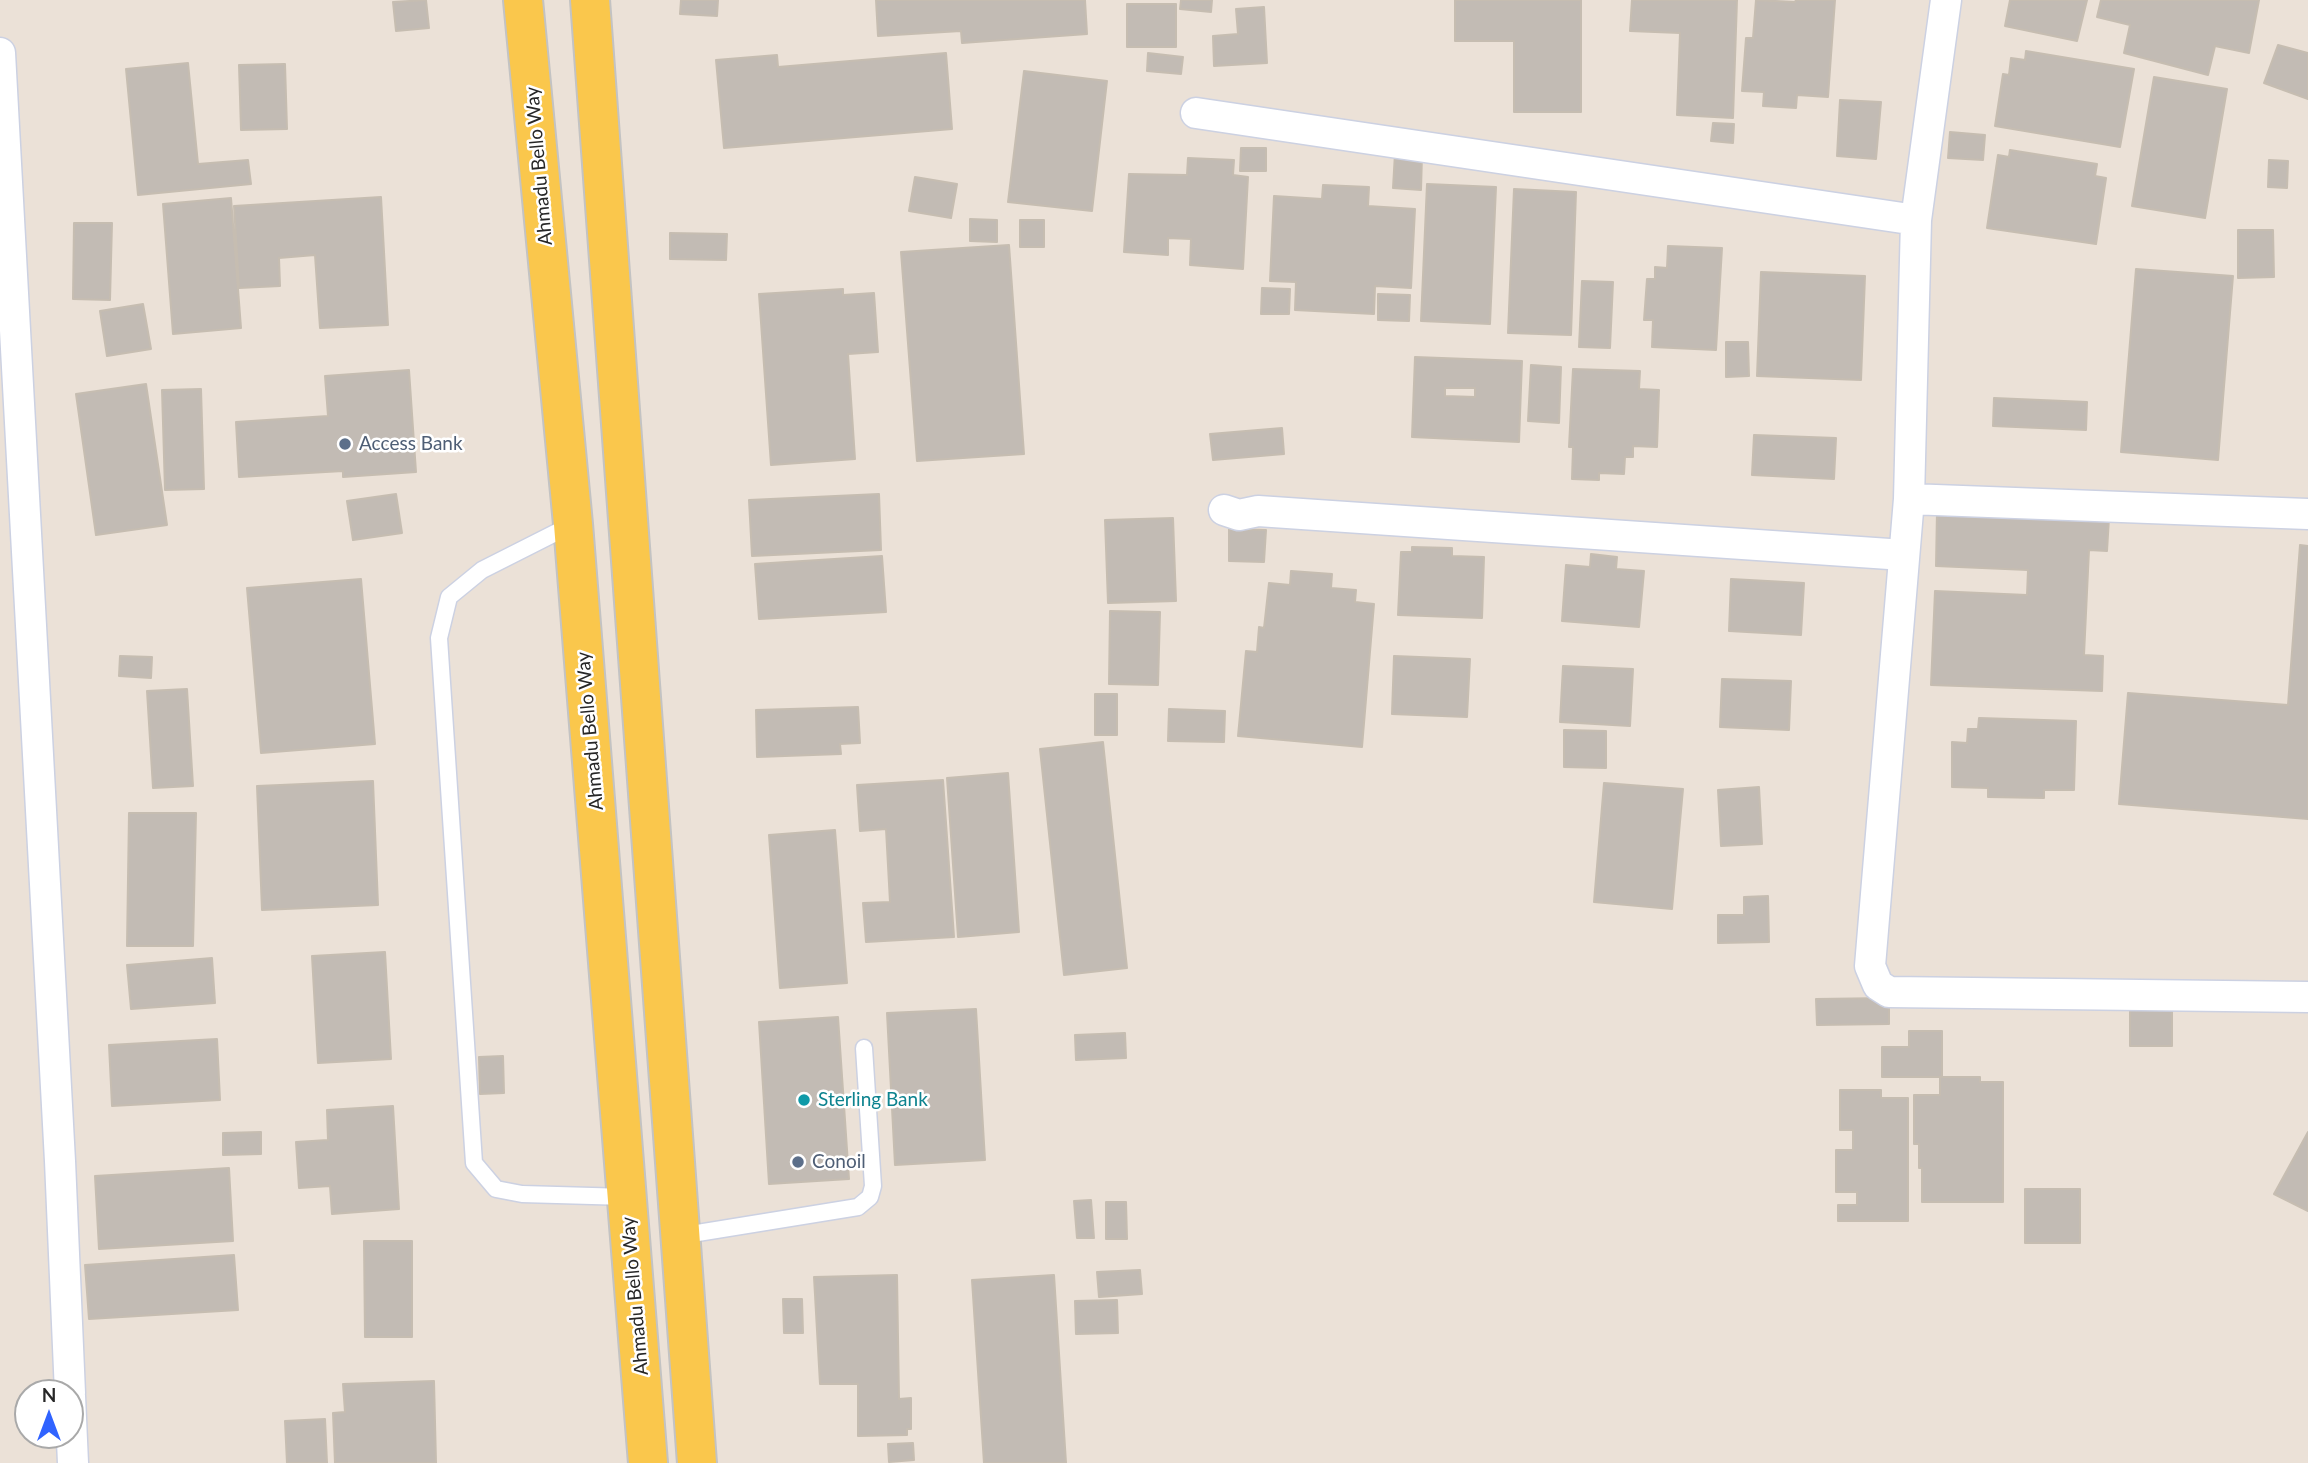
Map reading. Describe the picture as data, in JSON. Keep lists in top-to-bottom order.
{
  "streets": {
    "main road": ["Ahmadu Bello Way"]
  },
  "places": ["Access Bank", "Sterling Bank", "Conoil"],
  "north": "top"
}
